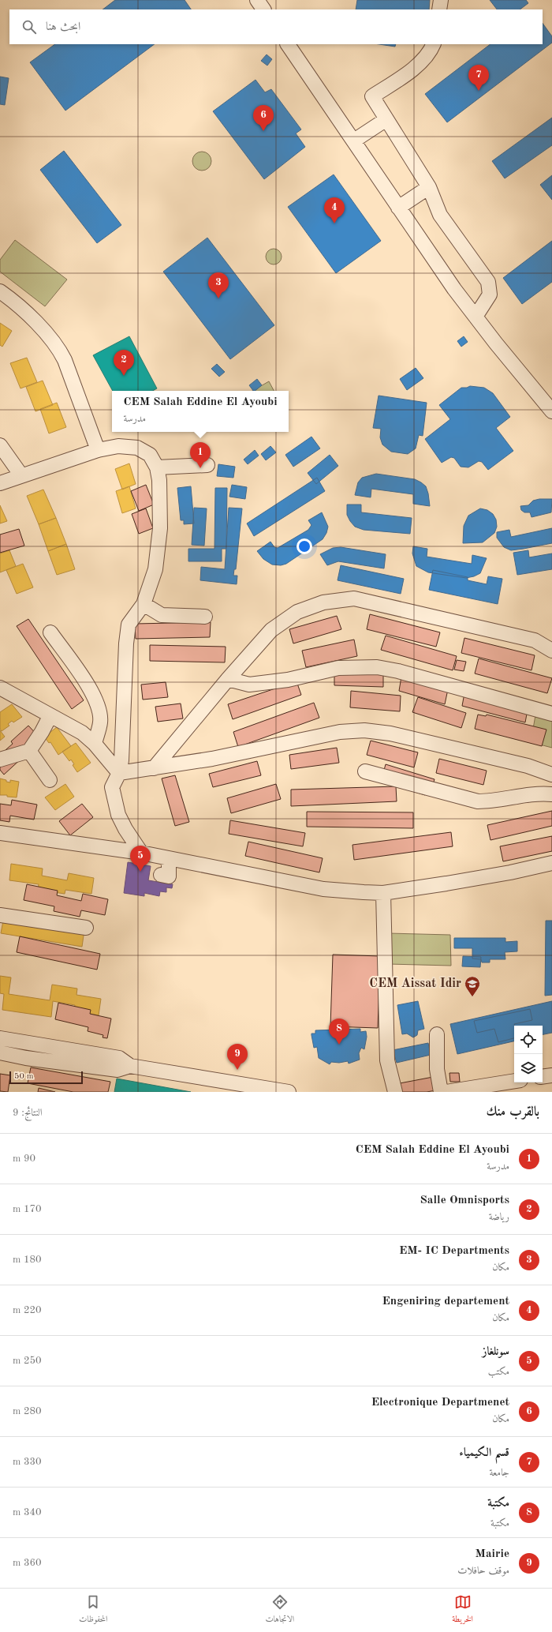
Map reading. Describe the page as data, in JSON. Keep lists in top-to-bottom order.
{
  "places": {
    "school or university": ["CEM Aissat Idir"]
  },
  "scale_bar": "50 m",
  "page": {
    "search": "ابحث هنا",
    "pins": [
      "7",
      "6",
      "4",
      "3",
      "2",
      "1",
      "5",
      "8",
      "9"
    ],
    "popup": ["CEM Salah Eddine El Ayoubi", "مدرسة"],
    "scale": "50 m",
    "heading": ["بالقرب منك", "النتائج: 9"],
    "list": [
      {
        "mark": "1",
        "name": "CEM Salah Eddine El Ayoubi",
        "note": "مدرسة",
        "value": "90 m"
      },
      {
        "mark": "2",
        "name": "Salle Omnisports",
        "note": "رياضة",
        "value": "170 m"
      },
      {
        "mark": "3",
        "name": "EM- IC Departments",
        "note": "مكان",
        "value": "180 m"
      },
      {
        "mark": "4",
        "name": "Engeniring departement",
        "note": "مكان",
        "value": "220 m"
      },
      {
        "mark": "5",
        "name": "سونلغاز",
        "note": "مكتب",
        "value": "250 m"
      },
      {
        "mark": "6",
        "name": "Electronique Departmenet",
        "note": "مكان",
        "value": "280 m"
      },
      {
        "mark": "7",
        "name": "قسم الكيمياء",
        "note": "جامعة",
        "value": "330 m"
      },
      {
        "mark": "8",
        "name": "مكتبة",
        "note": "مكتبة",
        "value": "340 m"
      },
      {
        "mark": "9",
        "name": "Mairie",
        "note": "موقف حافلات",
        "value": "360 m"
      }
    ],
    "nav": ["الخريطة", "الاتجاهات", "المحفوظات"]
  }
}
